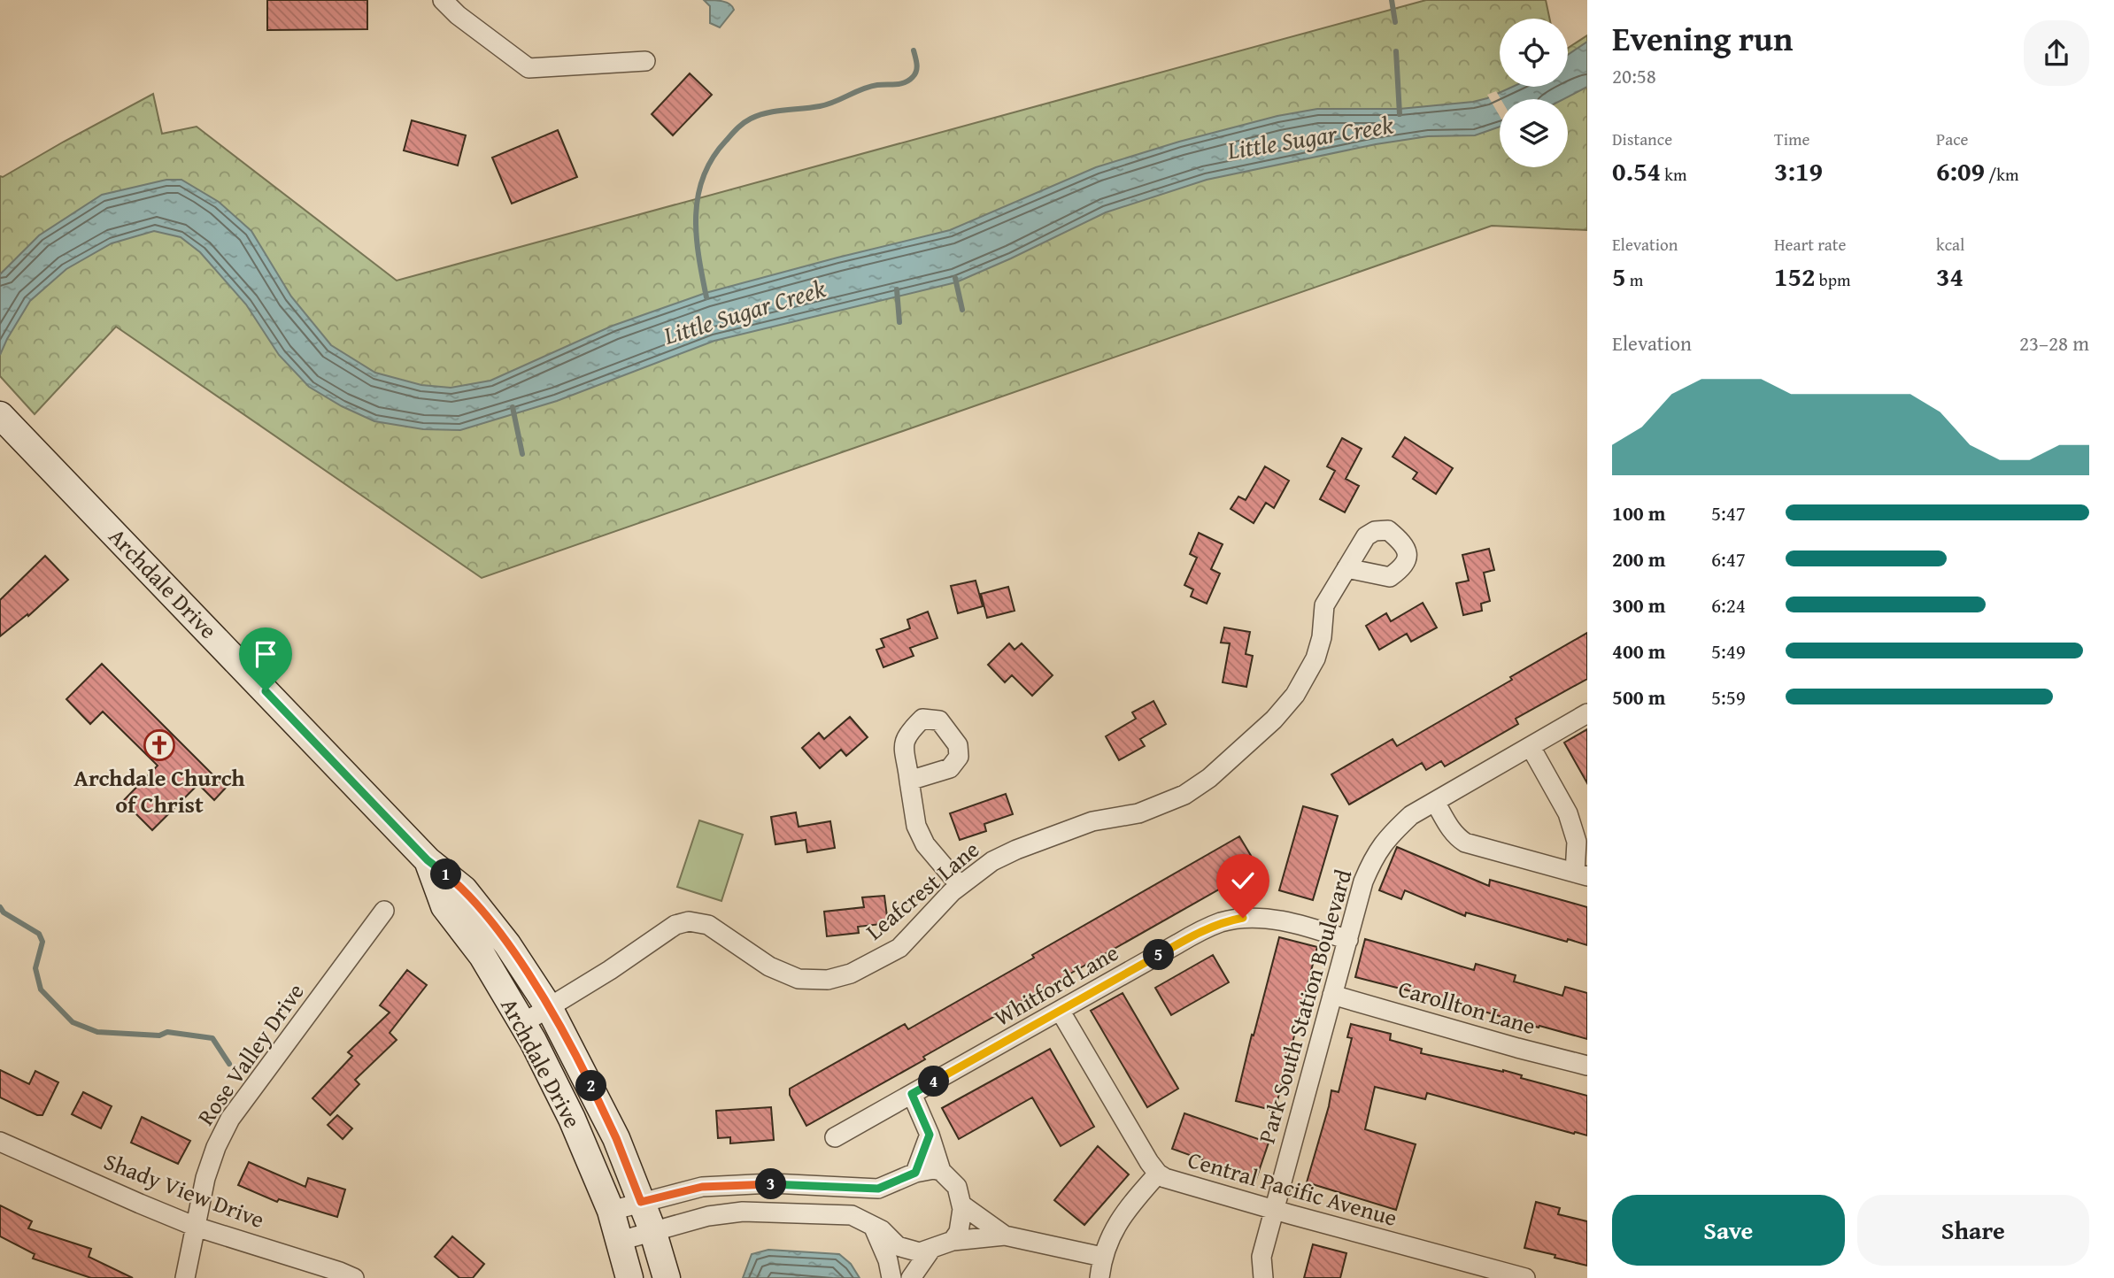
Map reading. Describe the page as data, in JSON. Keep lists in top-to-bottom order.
{
  "streets": {
    "street": [
      "Archdale Drive",
      "Leafcrest Lane",
      "Whitford Lane",
      "Park South Station Boulevard",
      "Carollton Lane",
      "Rose Valley Drive",
      "Central Pacific Avenue",
      "Shady View Drive"
    ]
  },
  "crossings": [
    ["Archdale Drive", "Leafcrest Lane"],
    ["Whitford Lane", "Park South Station Boulevard"],
    ["Whitford Lane", "Central Pacific Avenue"],
    ["Park South Station Boulevard", "Carollton Lane"],
    ["Park South Station Boulevard", "Central Pacific Avenue"],
    ["Rose Valley Drive", "Shady View Drive"]
  ],
  "water": ["Little Sugar Creek"],
  "places": {
    "church": ["Archdale Church of Christ"]
  },
  "page": {
    "heading": ["Evening run", "20:58"],
    "stats": [
      ["Distance", "0.54 km"],
      ["Time", "3:19"],
      ["Pace", "6:09 /km"],
      ["Elevation", "5 m"],
      ["Heart rate", "152 bpm"],
      ["kcal", "34"]
    ],
    "chart": ["Elevation", "23–28 m"],
    "list": [
      {
        "name": "100 m",
        "note": "5:47"
      },
      {
        "name": "200 m",
        "note": "6:47"
      },
      {
        "name": "300 m",
        "note": "6:24"
      },
      {
        "name": "400 m",
        "note": "5:49"
      },
      {
        "name": "500 m",
        "note": "5:59"
      }
    ],
    "pins": [
      "1",
      "5",
      "4",
      "2",
      "3"
    ],
    "buttons": ["Save", "Share"]
  }
}
